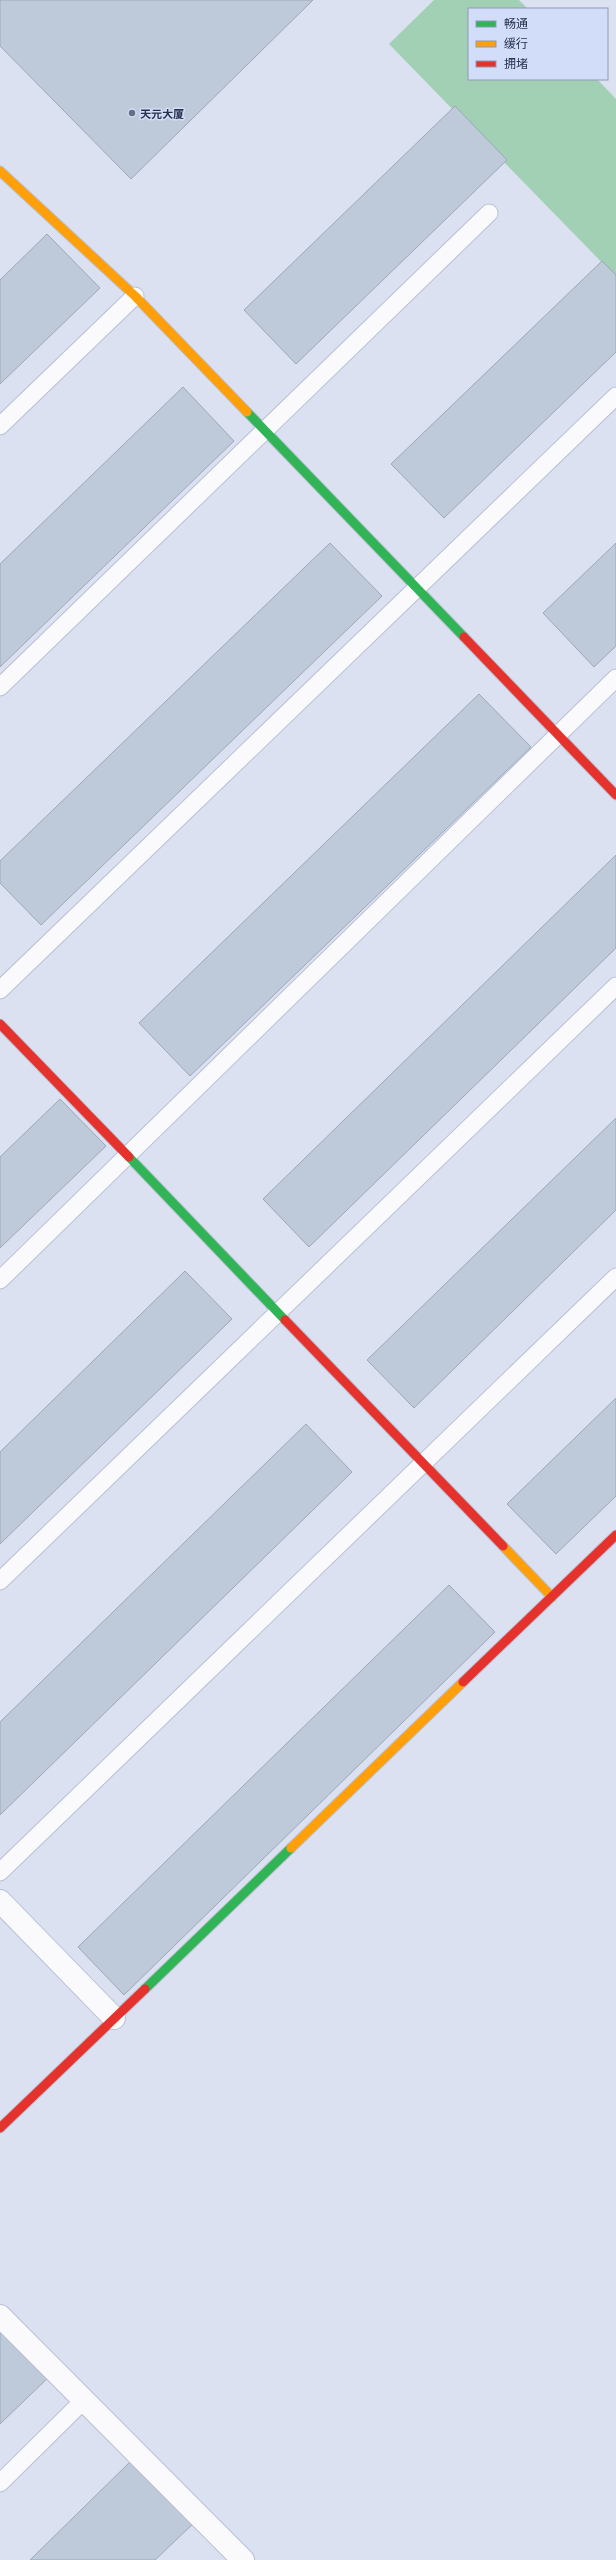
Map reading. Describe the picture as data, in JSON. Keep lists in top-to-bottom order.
{
  "places": ["天元大厦"],
  "legend": ["畅通", "缓行", "拥堵"]
}
